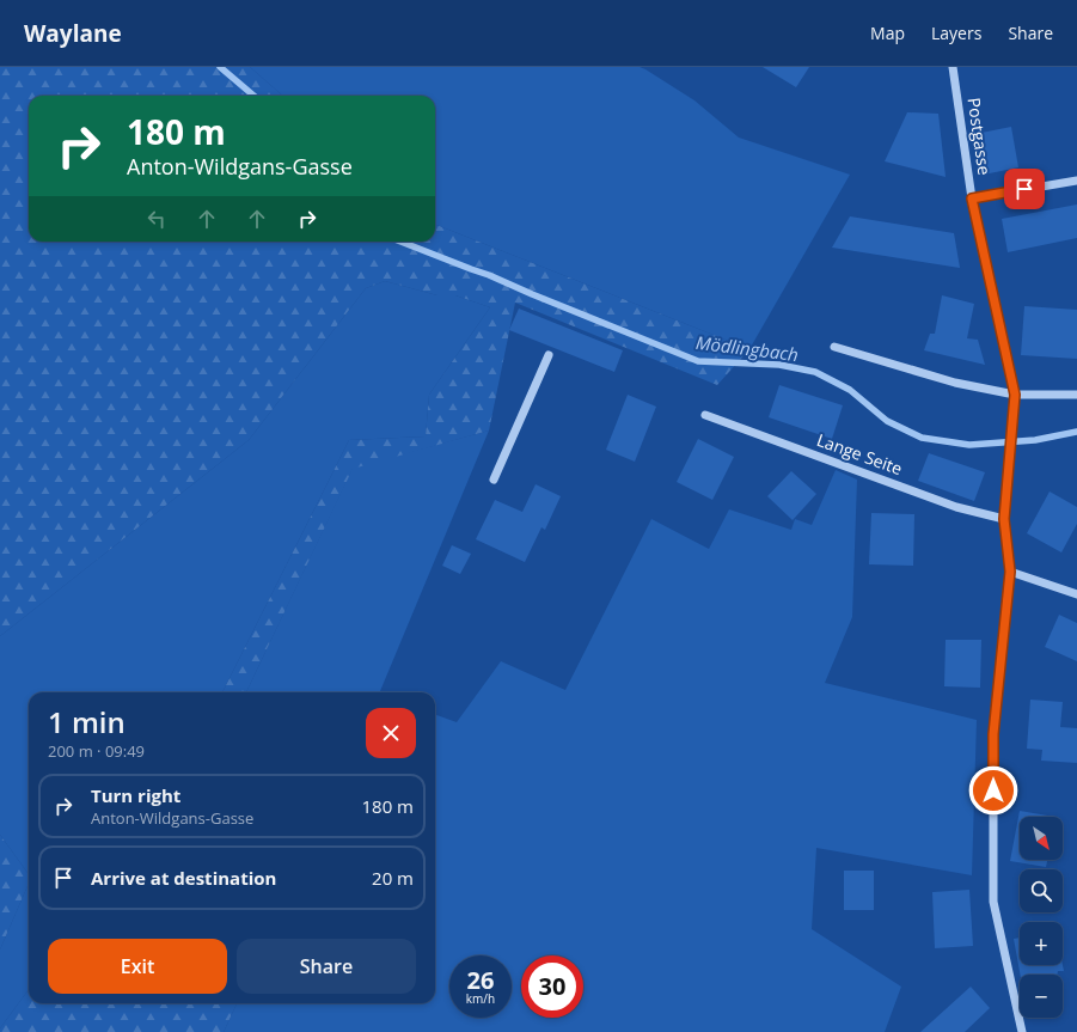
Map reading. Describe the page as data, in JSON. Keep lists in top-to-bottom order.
{
  "streets": {
    "street": ["Postgasse", "Lange Seite"]
  },
  "crossings": [
    ["Postgasse", "Lange Seite"]
  ],
  "water": ["Mödlingbach"],
  "north": "bottom right",
  "page": {
    "header": "Waylane",
    "nav": ["Map", "Layers", "Share"],
    "turn": ["180 m", "Anton-Wildgans-Gasse"],
    "heading": ["1 min", "200 m · 09:49"],
    "list": [
      {
        "name": "Turn right",
        "note": "Anton-Wildgans-Gasse",
        "value": "180 m"
      },
      {
        "name": "Arrive at destination",
        "value": "20 m"
      }
    ],
    "map_buttons": ["+", "−"],
    "buttons": ["Exit", "Share"],
    "speed": "26 km/h",
    "limit": "30"
  }
}
